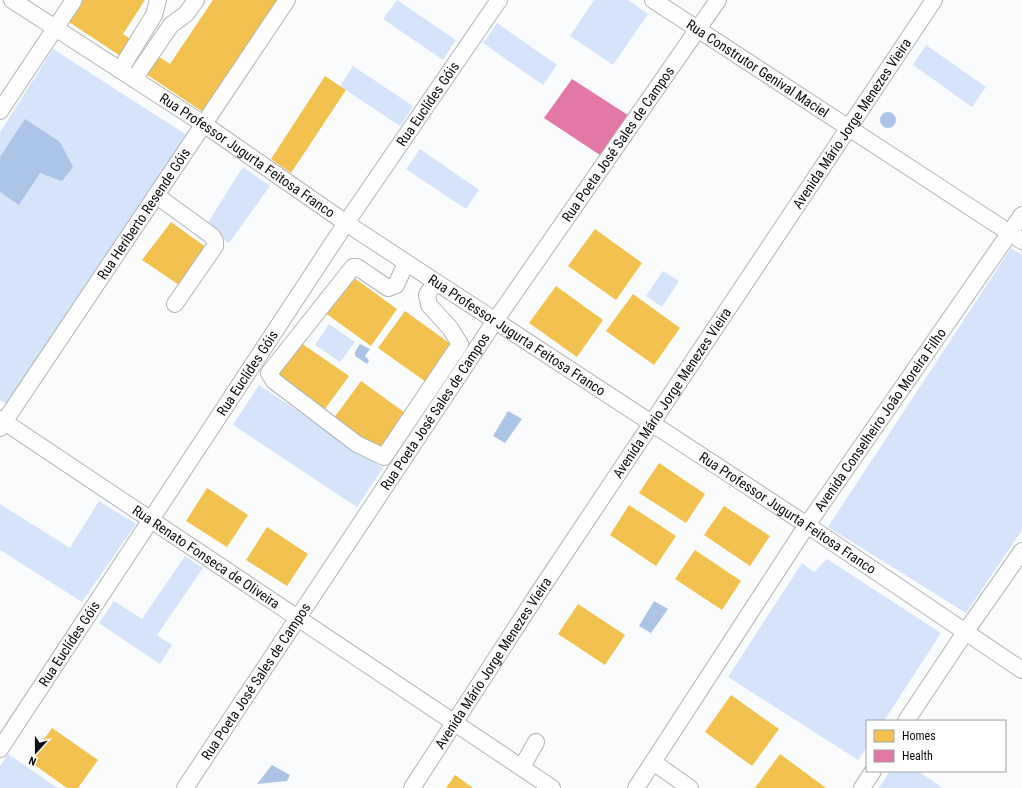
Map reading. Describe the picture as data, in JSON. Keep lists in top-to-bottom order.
{
  "streets": {
    "street": [
      "Rua Construtor Genival Maciel",
      "Rua Euclídes Góis",
      "Avenida Mário Jorge Menezes Vieira",
      "Rua Poeta José Sales de Campos",
      "Rua Professor Jugurta Feitosa Franco",
      "Rua Heriberto Resende Góis",
      "Avenida Conselheiro João Moreira Filho",
      "Rua Renato Fonseca de Oliveira"
    ]
  },
  "crossings": [
    ["Rua Construtor Genival Maciel", "Avenida Mário Jorge Menezes Vieira"],
    ["Rua Construtor Genival Maciel", "Rua Poeta José Sales de Campos"],
    ["Rua Construtor Genival Maciel", "Avenida Conselheiro João Moreira Filho"],
    ["Rua Euclídes Góis", "Rua Professor Jugurta Feitosa Franco"],
    ["Rua Euclídes Góis", "Rua Renato Fonseca de Oliveira"],
    ["Avenida Mário Jorge Menezes Vieira", "Rua Professor Jugurta Feitosa Franco"],
    ["Avenida Mário Jorge Menezes Vieira", "Rua Renato Fonseca de Oliveira"],
    ["Rua Poeta José Sales de Campos", "Rua Professor Jugurta Feitosa Franco"],
    ["Rua Poeta José Sales de Campos", "Rua Renato Fonseca de Oliveira"],
    ["Rua Professor Jugurta Feitosa Franco", "Rua Heriberto Resende Góis"],
    ["Rua Professor Jugurta Feitosa Franco", "Avenida Conselheiro João Moreira Filho"],
    ["Rua Heriberto Resende Góis", "Rua Renato Fonseca de Oliveira"]
  ],
  "legend": ["Homes", "Health"],
  "north": "bottom"
}
